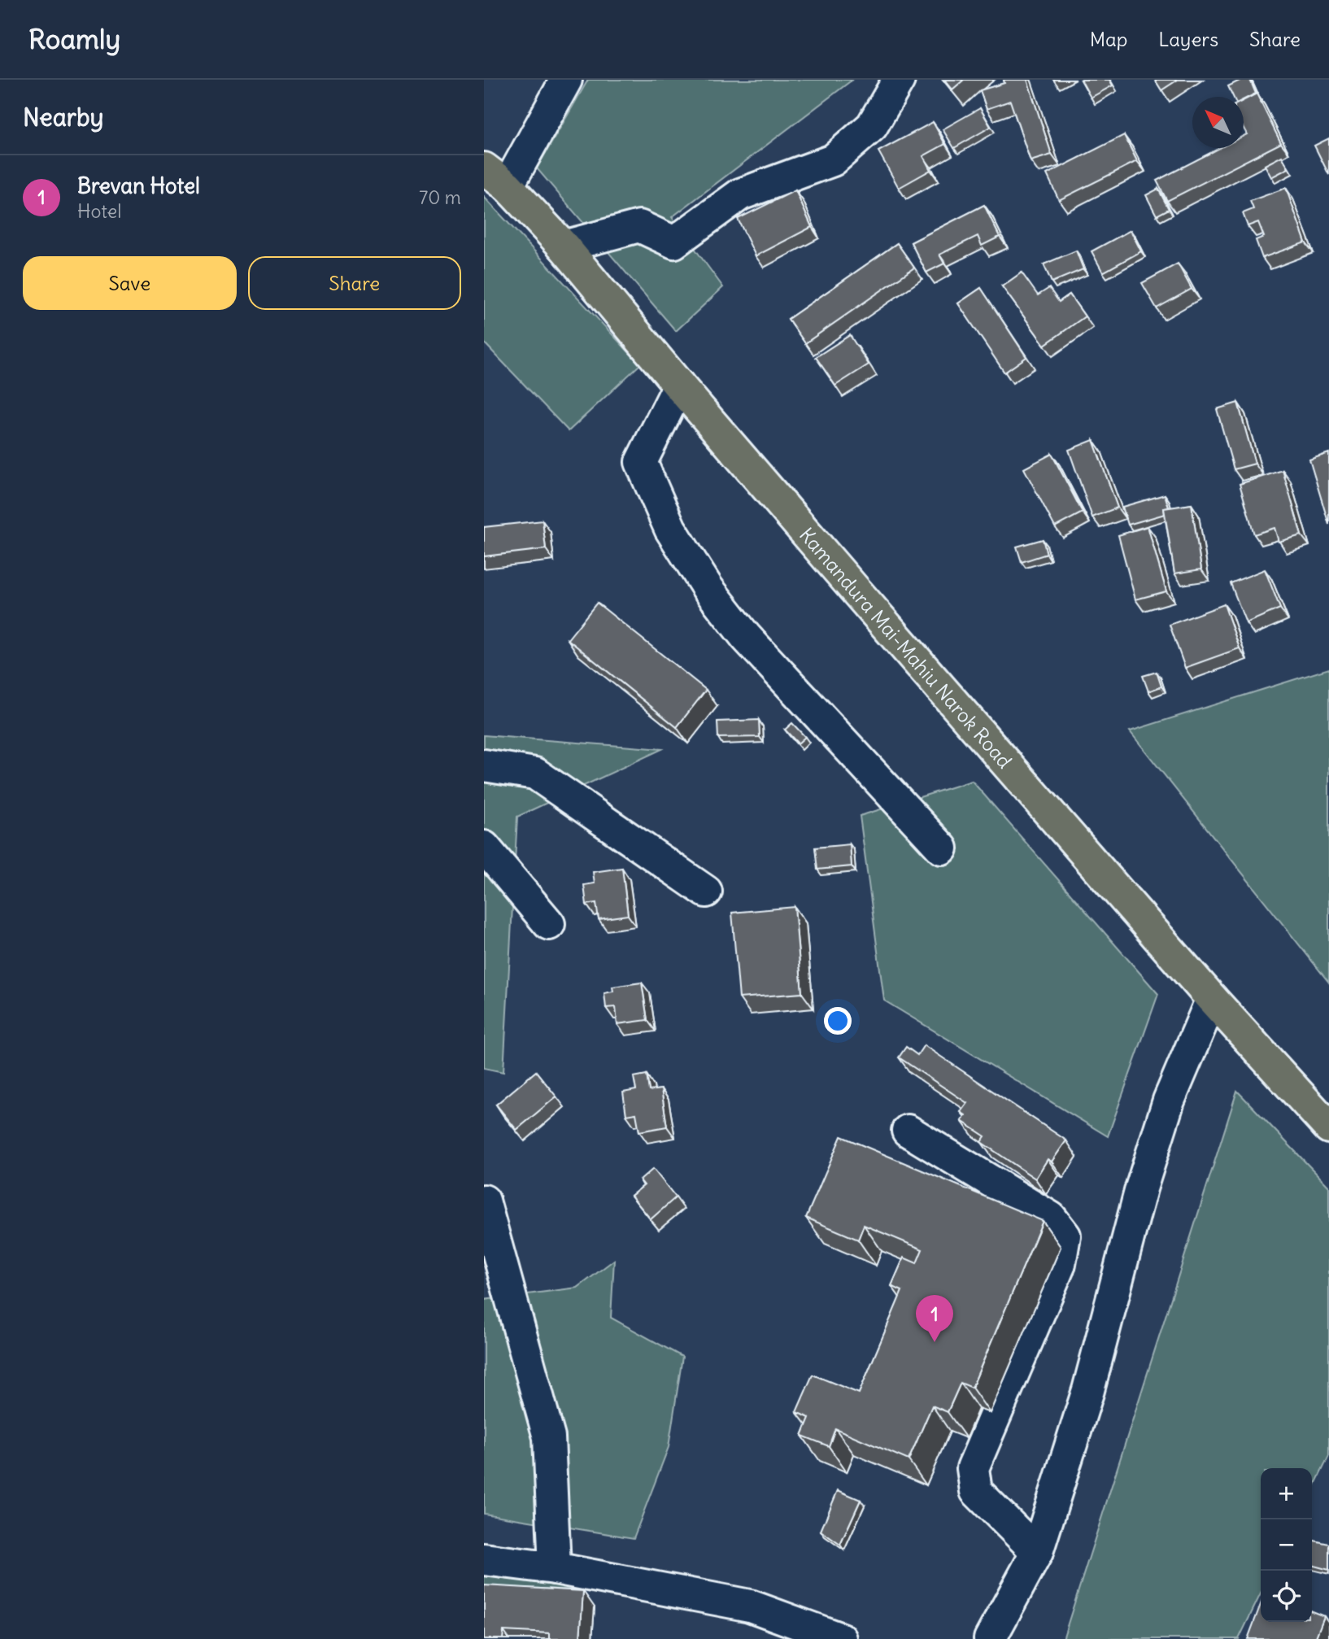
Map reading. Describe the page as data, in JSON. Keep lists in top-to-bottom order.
{
  "streets": {
    "highway": ["Kamandura Mai-Mahiu Narok Road"]
  },
  "north": "top left",
  "page": {
    "header": "Roamly",
    "nav": ["Map", "Layers", "Share"],
    "heading": "Nearby",
    "list": [
      {
        "mark": "1",
        "name": "Brevan Hotel",
        "note": "Hotel",
        "value": "70 m"
      }
    ],
    "buttons": ["Save", "Share"],
    "pins": "1",
    "map_buttons": ["+", "−"]
  }
}
